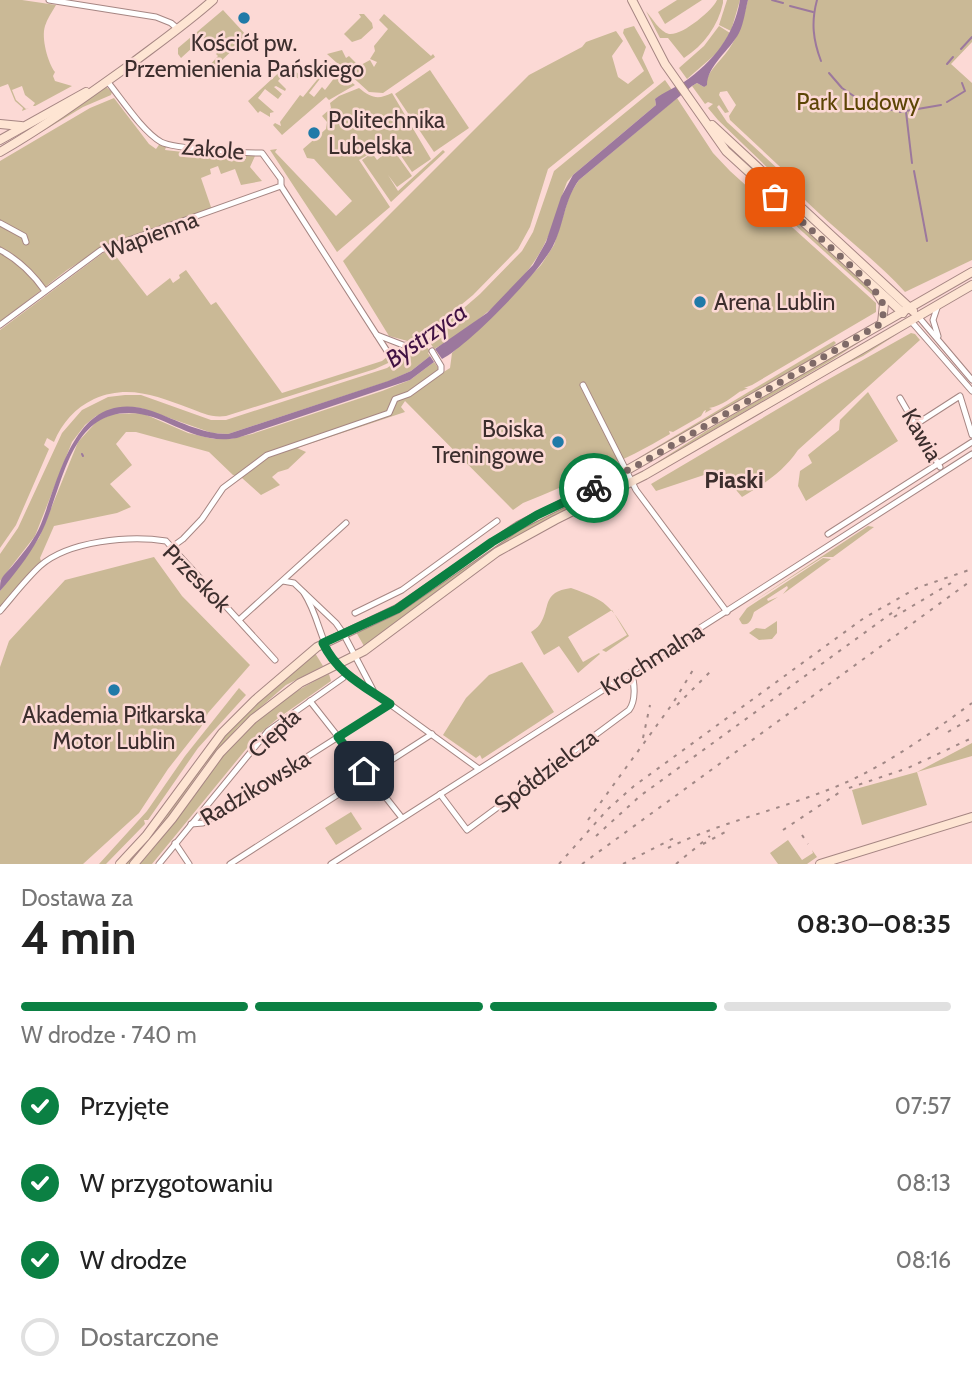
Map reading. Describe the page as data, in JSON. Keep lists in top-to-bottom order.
{
  "streets": {
    "street": [
      "Zakole",
      "Wapienna",
      "Kawia",
      "Przeskok",
      "Krochmalna",
      "Ciepła",
      "Spółdzielcza",
      "Radzikowska"
    ]
  },
  "crossings": [
    ["Zakole", "Wapienna"],
    ["Kawia", "Krochmalna"],
    ["Krochmalna", "Spółdzielcza"],
    ["Ciepła", "Radzikowska"]
  ],
  "districts": ["Piaski"],
  "water": ["Bystrzyca"],
  "parks": ["Park Ludowy"],
  "places": [
    "Kościół pw. Przemienienia Pańskiego",
    "Politechnika Lubelska",
    "Arena Lublin",
    "Boiska Treningowe",
    "Akademia Piłkarska Motor Lublin"
  ],
  "page": {
    "heading": ["4 min", "Dostawa za", "08:30–08:35"],
    "bar": "W drodze · 740 m",
    "list": [
      ["Przyjęte", "07:57"],
      ["W przygotowaniu", "08:13"],
      ["W drodze", "08:16"],
      "Dostarczone"
    ]
  }
}
